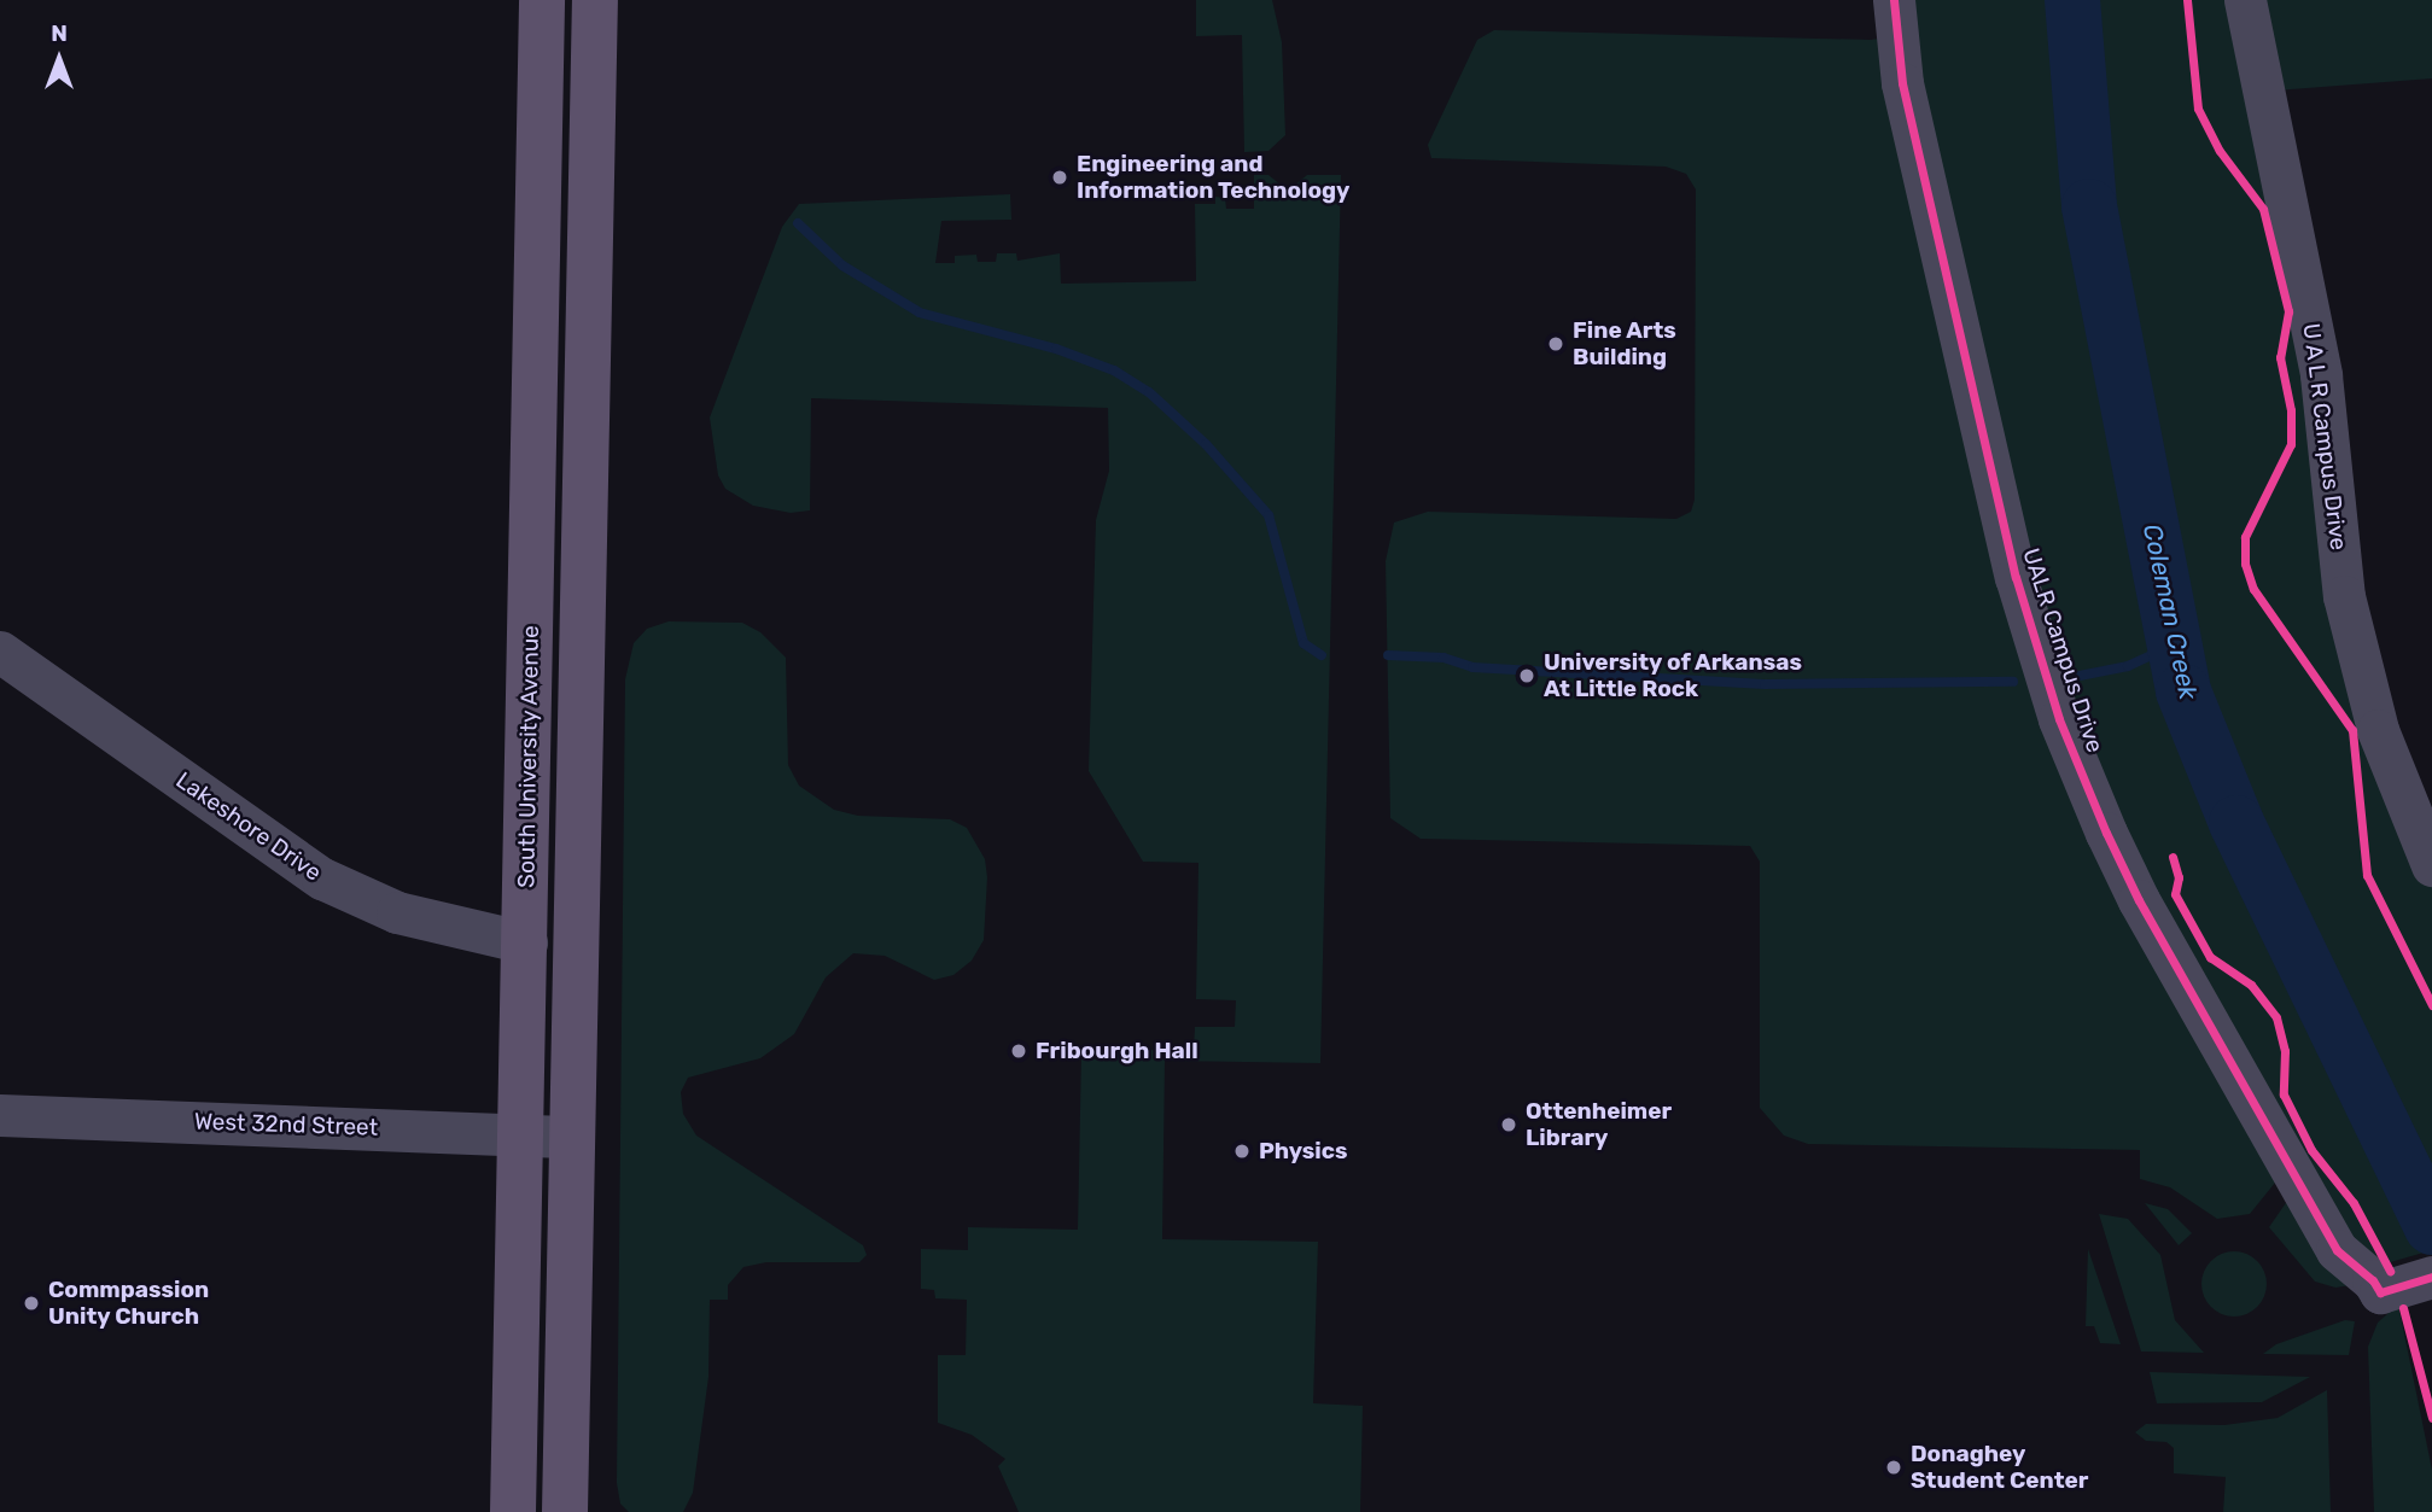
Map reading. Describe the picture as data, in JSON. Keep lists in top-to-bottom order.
{
  "streets": {
    "main road": ["South University Avenue"],
    "street": [
      "U A L R Campus Drive",
      "UALR Campus Drive",
      "Lakeshore Drive",
      "West 32nd Street"
    ]
  },
  "crossings": [
    ["South University Avenue", "Lakeshore Drive"],
    ["South University Avenue", "West 32nd Street"]
  ],
  "water": ["Coleman Creek"],
  "places": [
    "Engineering and Information Technology",
    "Fine Arts Building",
    "University of Arkansas At Little Rock",
    "Fribourgh Hall",
    "Ottenheimer Library",
    "Physics",
    "Commpassion Unity Church",
    "Donaghey Student Center"
  ],
  "north": "top"
}
